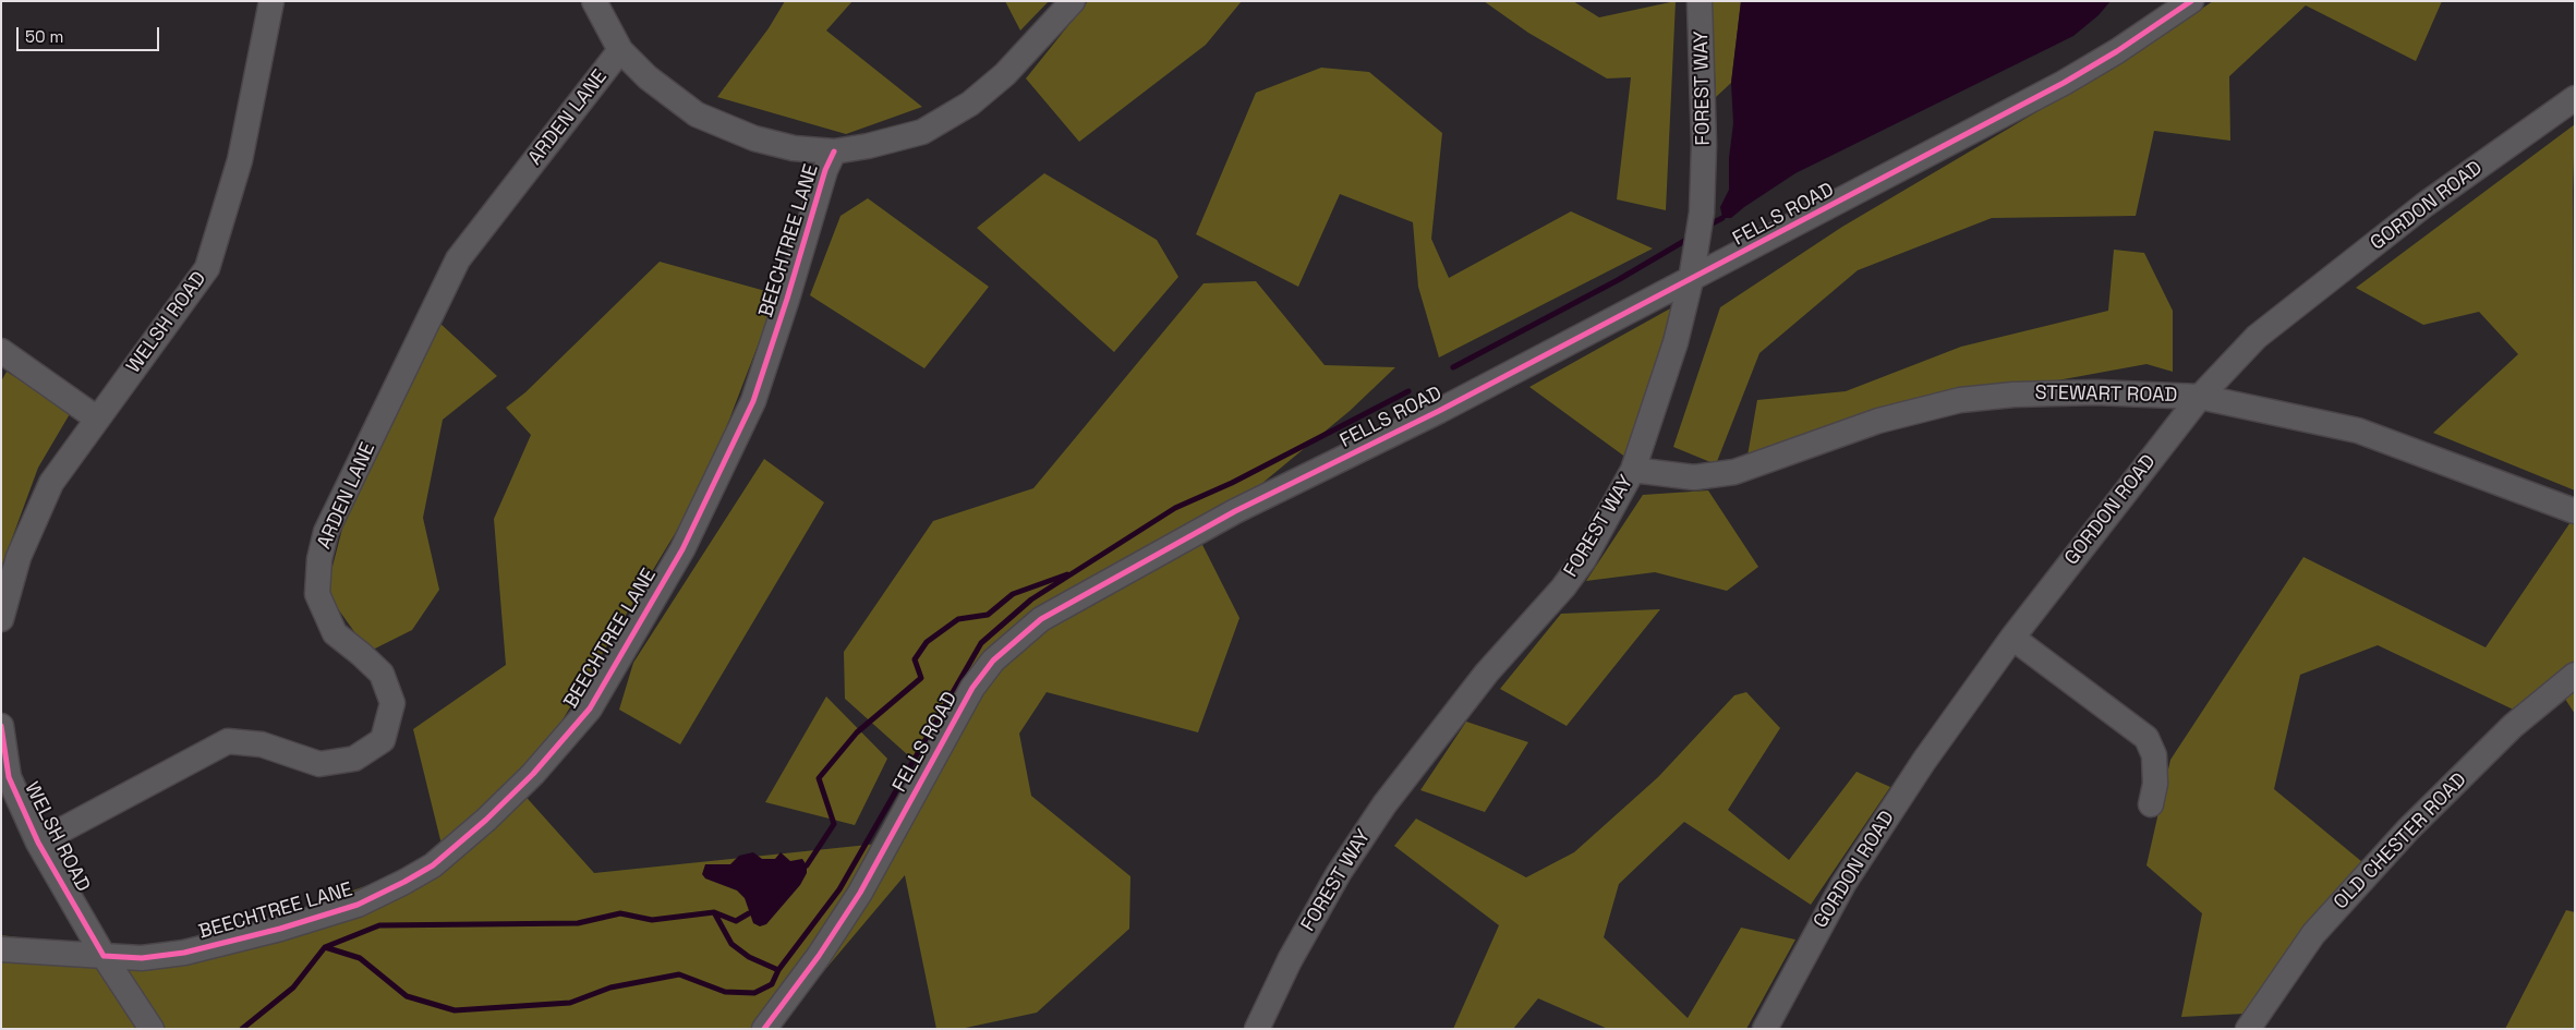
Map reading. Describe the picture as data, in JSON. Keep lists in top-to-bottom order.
{
  "streets": {
    "street": [
      "FOREST WAY",
      "ARDEN LANE",
      "GORDON ROAD",
      "FELLS ROAD",
      "BEECHTREE LANE",
      "WELSH ROAD",
      "STEWART ROAD",
      "OLD CHESTER ROAD"
    ]
  },
  "crossings": [
    ["FOREST WAY", "FELLS ROAD"],
    ["FOREST WAY", "STEWART ROAD"],
    ["ARDEN LANE", "WELSH ROAD"],
    ["GORDON ROAD", "STEWART ROAD"],
    ["BEECHTREE LANE", "WELSH ROAD"]
  ],
  "scale_bar": "50 m"
}
